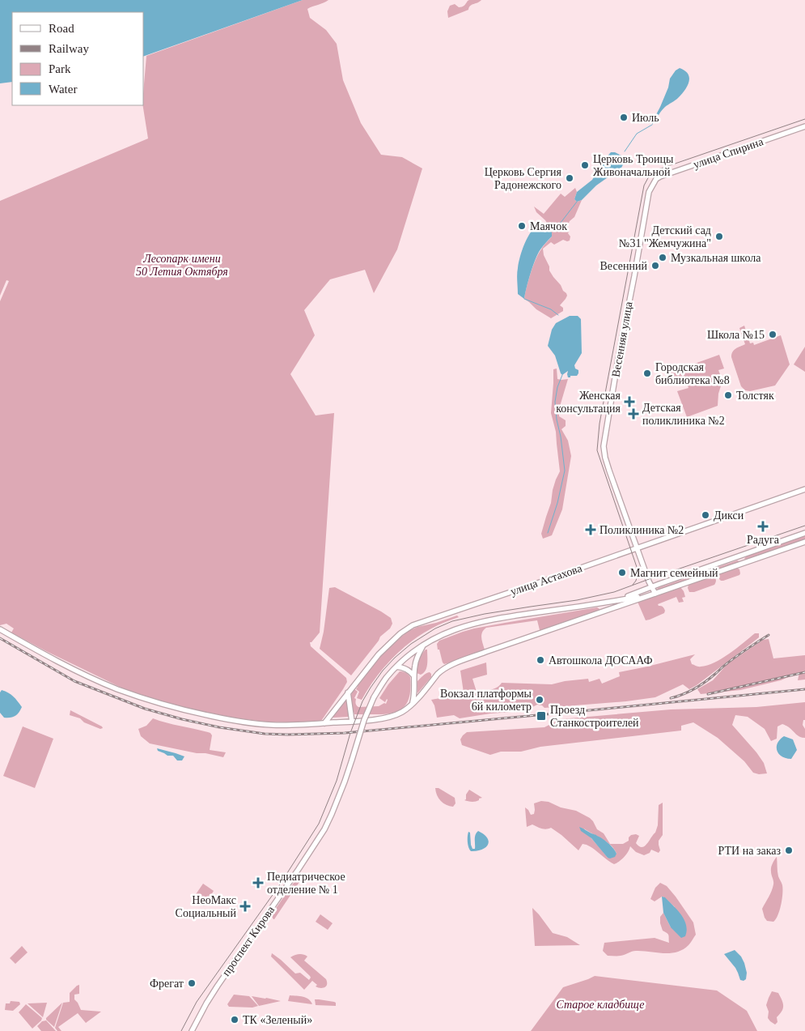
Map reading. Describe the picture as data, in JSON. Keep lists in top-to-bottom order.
{
  "streets": {
    "main road": [
      "улица Спирина",
      "Весенняя улица",
      "улица Астахова",
      "проспект Кирова"
    ]
  },
  "crossings": [
    ["улица Спирина", "Весенняя улица"],
    ["Весенняя улица", "улица Астахова"]
  ],
  "parks": ["Лесопарк имени 50 Летия Октября", "Старое кладбище"],
  "places": {
    "other": [
      "Июль",
      "Церковь Троицы Живоначальной",
      "Церковь Сергия Радонежского",
      "Маячок",
      "Детский сад №31 \"Жемчужина\"",
      "Музкальная школа",
      "Весенний",
      "Школа №15",
      "Городская библиотека №8",
      "Толстяк",
      "Дикси",
      "Магнит семейный",
      "Автошкола ДОСААФ",
      "Вокзал платформы 6й километр",
      "РТИ на заказ",
      "Фрегат",
      "ТК «Зеленый»"
    ],
    "health": [
      "Женская консультация",
      "Детская поликлиника №2",
      "Радуга",
      "Поликлиника №2",
      "Педиатрическое отделение № 1",
      "НеоМакс Социальный"
    ],
    "transit": ["Проезд Станкостроителей"]
  },
  "legend": [
    "Road",
    "Railway",
    "Park",
    "Water"
  ]
}
